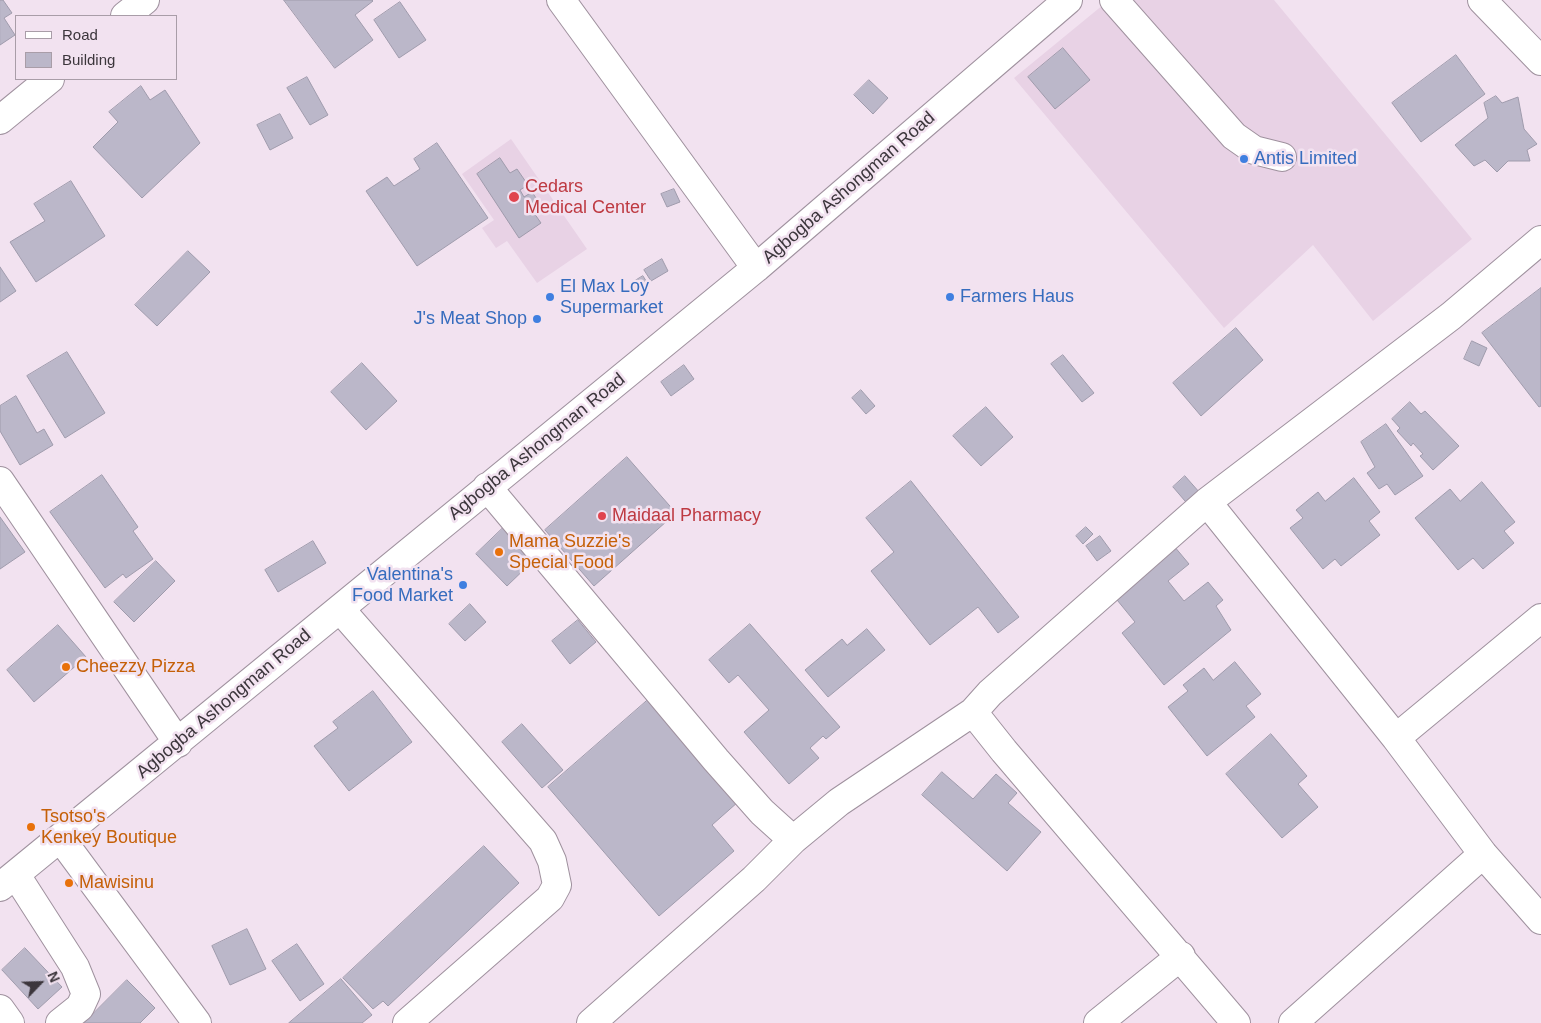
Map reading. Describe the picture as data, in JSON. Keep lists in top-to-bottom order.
{
  "streets": {
    "street": ["Agbogba Ashongman Road"]
  },
  "places": [
    "Antis Limited",
    "Cedars Medical Center",
    "El Max Loy Supermarket",
    "Farmers Haus",
    "J's Meat Shop",
    "Maidaal Pharmacy",
    "Mama Suzzie's Special Food",
    "Valentina's Food Market",
    "Cheezzy Pizza",
    "Tsotso's Kenkey Boutique",
    "Mawisinu"
  ],
  "legend": ["Road", "Building"],
  "north": "top right"
}
